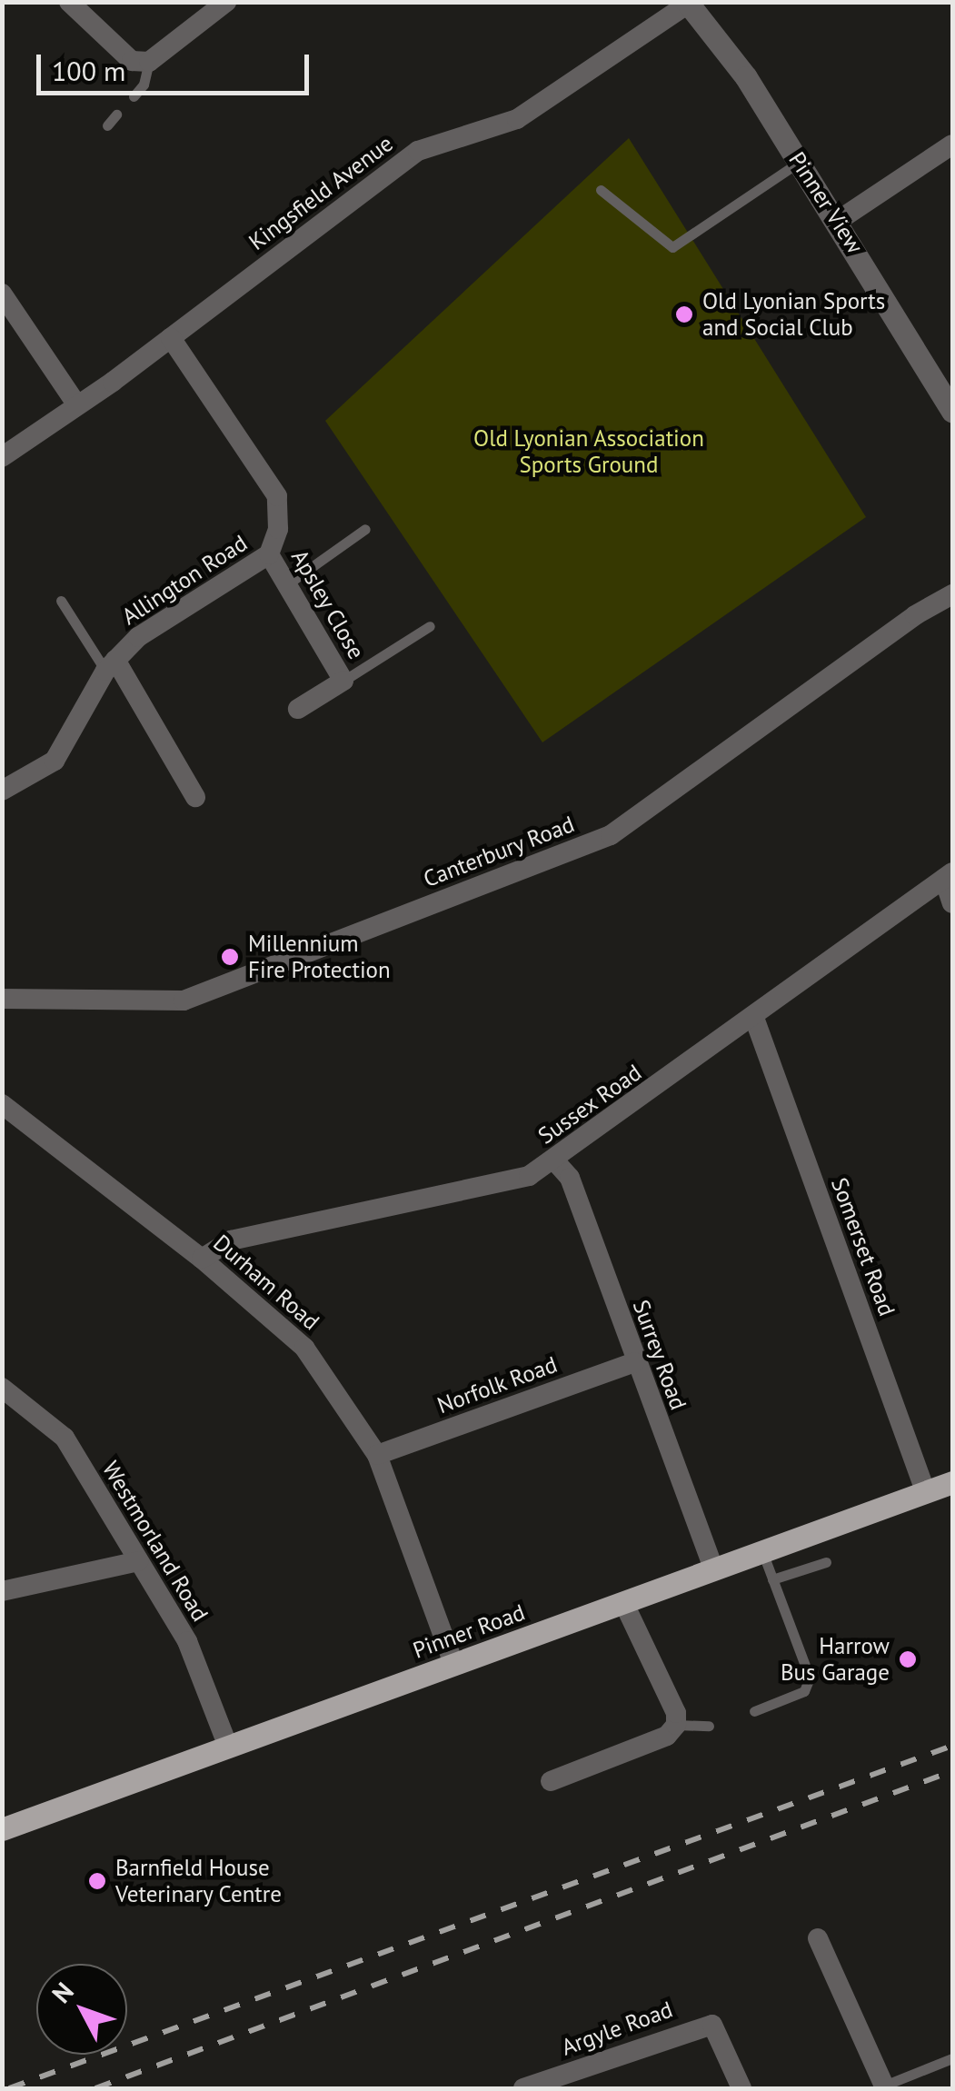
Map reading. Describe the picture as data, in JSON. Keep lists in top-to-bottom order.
{
  "streets": {
    "main road": ["Pinner Road"],
    "street": [
      "Kingsfield Avenue",
      "Pinner View",
      "Allington Road",
      "Apsley Close",
      "Canterbury Road",
      "Sussex Road",
      "Somerset Road",
      "Durham Road",
      "Surrey Road",
      "Norfolk Road",
      "Westmorland Road",
      "Argyle Road"
    ]
  },
  "crossings": [
    ["Kingsfield Avenue", "Pinner View"],
    ["Kingsfield Avenue", "Allington Road"],
    ["Allington Road", "Apsley Close"],
    ["Sussex Road", "Somerset Road"],
    ["Sussex Road", "Durham Road"],
    ["Sussex Road", "Surrey Road"],
    ["Somerset Road", "Pinner Road"],
    ["Durham Road", "Norfolk Road"],
    ["Durham Road", "Pinner Road"],
    ["Surrey Road", "Norfolk Road"],
    ["Surrey Road", "Pinner Road"],
    ["Westmorland Road", "Pinner Road"]
  ],
  "parks": ["Old Lyonian Association Sports Ground"],
  "places": [
    "Old Lyonian Sports and Social Club",
    "Millennium Fire Protection",
    "Harrow Bus Garage",
    "Barnfield House Veterinary Centre"
  ],
  "scale_bar": "100 m",
  "north": "top left"
}
